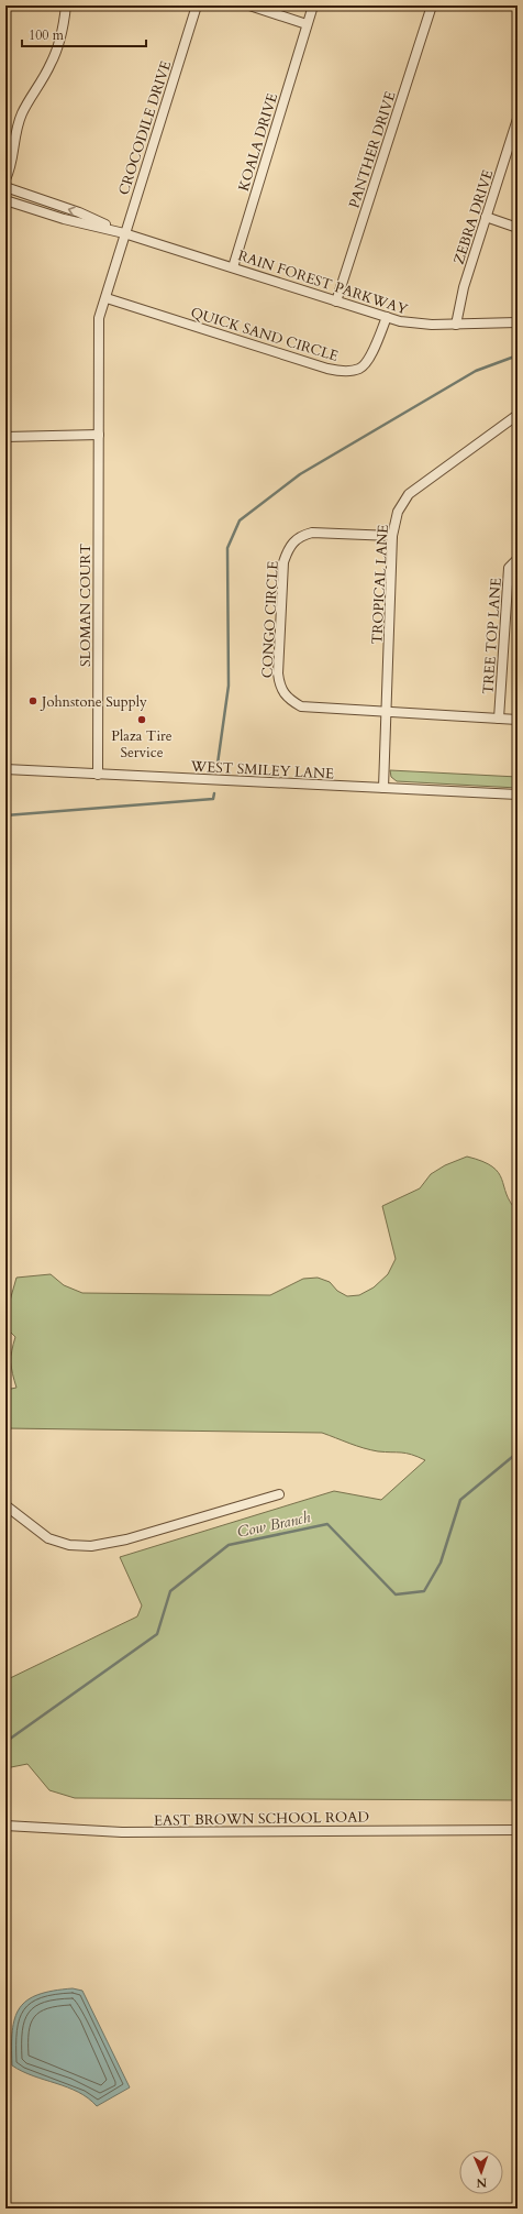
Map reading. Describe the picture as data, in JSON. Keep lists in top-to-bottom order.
{
  "streets": {
    "street": [
      "CROCODILE DRIVE",
      "KOALA DRIVE",
      "PANTHER DRIVE",
      "ZEBRA DRIVE",
      "RAIN FOREST PARKWAY",
      "QUICK SAND CIRCLE",
      "TROPICAL LANE",
      "SLOMAN COURT",
      "CONGO CIRCLE",
      "TREE TOP LANE",
      "WEST SMILEY LANE",
      "EAST BROWN SCHOOL ROAD"
    ]
  },
  "crossings": [
    ["CROCODILE DRIVE", "RAIN FOREST PARKWAY"],
    ["CROCODILE DRIVE", "QUICK SAND CIRCLE"],
    ["CROCODILE DRIVE", "SLOMAN COURT"],
    ["KOALA DRIVE", "RAIN FOREST PARKWAY"],
    ["PANTHER DRIVE", "RAIN FOREST PARKWAY"],
    ["ZEBRA DRIVE", "RAIN FOREST PARKWAY"],
    ["RAIN FOREST PARKWAY", "QUICK SAND CIRCLE"],
    ["QUICK SAND CIRCLE", "SLOMAN COURT"],
    ["TROPICAL LANE", "CONGO CIRCLE"],
    ["TROPICAL LANE", "WEST SMILEY LANE"],
    ["SLOMAN COURT", "WEST SMILEY LANE"]
  ],
  "water": ["Cow Branch"],
  "places": ["Johnstone Supply", "Plaza Tire Service"],
  "scale_bar": "100 m",
  "north": "bottom"
}
